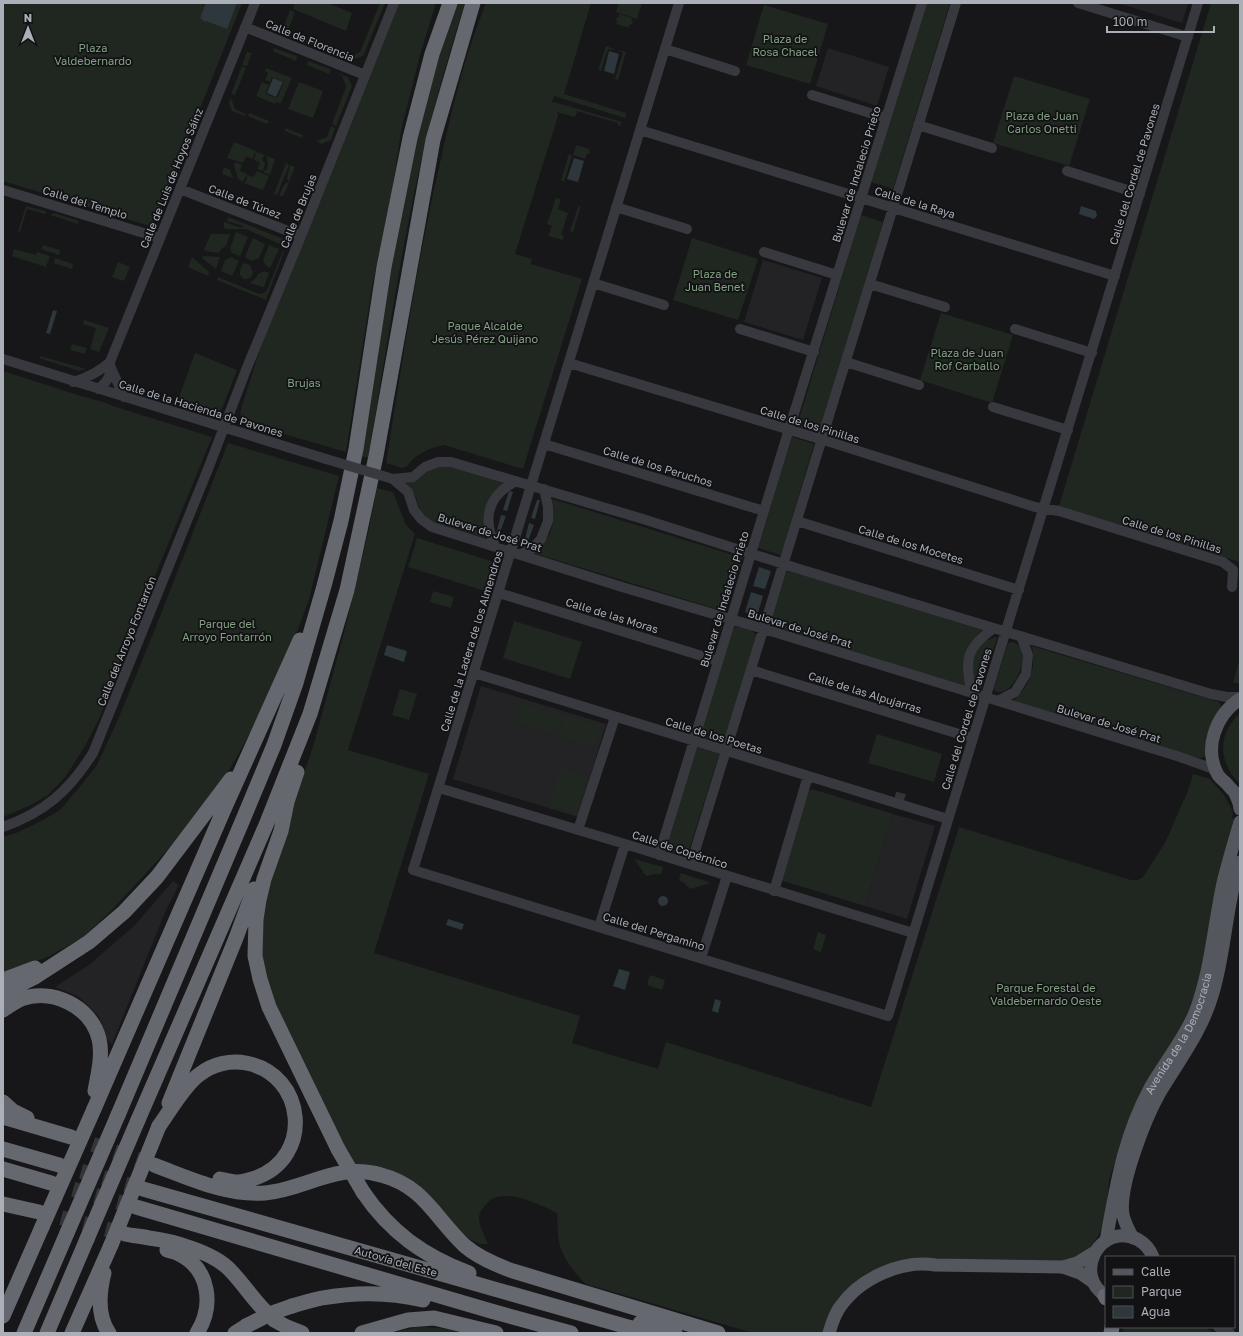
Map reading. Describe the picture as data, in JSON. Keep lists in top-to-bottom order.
{
  "streets": {
    "highway": ["Autovía del Este"],
    "main road": ["Avenida de la Democracia"],
    "street": [
      "Calle de Florencia",
      "Bulevar de Indalecio Prieto",
      "Calle del Cordel de Pavones",
      "Calle de Luis de Hoyos Sáinz",
      "Calle de Túnez",
      "Calle del Templo",
      "Calle de la Raya",
      "Calle de Brujas",
      "Calle de la Hacienda de Pavones",
      "Calle de los Pinillas",
      "Calle de los Peruchos",
      "Bulevar de José Prat",
      "Calle de los Mocetes",
      "Calle de las Moras",
      "Calle del Arroyo Fontarrón",
      "Calle de la Ladera de los Almendros",
      "Calle de las Alpujarras",
      "Calle de los Poetas",
      "Calle de Copérnico",
      "Calle del Pergamino"
    ]
  },
  "crossings": [
    ["Calle de Florencia", "Calle de Luis de Hoyos Sáinz"],
    ["Calle de Florencia", "Calle de Brujas"],
    ["Bulevar de Indalecio Prieto", "Calle de la Raya"],
    ["Bulevar de Indalecio Prieto", "Calle de los Pinillas"],
    ["Bulevar de Indalecio Prieto", "Calle de los Peruchos"],
    ["Bulevar de Indalecio Prieto", "Bulevar de José Prat"],
    ["Bulevar de Indalecio Prieto", "Calle de las Moras"],
    ["Bulevar de Indalecio Prieto", "Calle de los Poetas"],
    ["Bulevar de Indalecio Prieto", "Calle de Copérnico"],
    ["Calle del Cordel de Pavones", "Calle de la Raya"],
    ["Calle del Cordel de Pavones", "Calle de los Pinillas"],
    ["Calle del Cordel de Pavones", "Bulevar de José Prat"],
    ["Calle del Cordel de Pavones", "Calle de los Mocetes"],
    ["Calle del Cordel de Pavones", "Calle de las Alpujarras"],
    ["Calle del Cordel de Pavones", "Calle de los Poetas"],
    ["Calle del Cordel de Pavones", "Calle de Copérnico"],
    ["Calle del Cordel de Pavones", "Calle del Pergamino"],
    ["Calle de Luis de Hoyos Sáinz", "Calle de Túnez"],
    ["Calle de Luis de Hoyos Sáinz", "Calle del Templo"],
    ["Calle de Luis de Hoyos Sáinz", "Calle de la Hacienda de Pavones"],
    ["Calle de Túnez", "Calle de Brujas"],
    ["Calle de la Raya", "Calle de la Ladera de los Almendros"],
    ["Calle de Brujas", "Calle de la Hacienda de Pavones"],
    ["Calle de Brujas", "Calle del Arroyo Fontarrón"],
    ["Calle de la Hacienda de Pavones", "Bulevar de José Prat"],
    ["Calle de la Hacienda de Pavones", "Calle del Arroyo Fontarrón"],
    ["Calle de los Pinillas", "Calle de la Ladera de los Almendros"],
    ["Calle de los Peruchos", "Calle de la Ladera de los Almendros"],
    ["Bulevar de José Prat", "Calle de la Ladera de los Almendros"],
    ["Calle de las Moras", "Calle de la Ladera de los Almendros"],
    ["Calle de la Ladera de los Almendros", "Calle de los Poetas"],
    ["Calle de la Ladera de los Almendros", "Calle de Copérnico"],
    ["Calle de la Ladera de los Almendros", "Calle del Pergamino"]
  ],
  "parks": [
    "Plaza de Rosa Chacel",
    "Plaza Valdebernardo",
    "Plaza de Juan Carlos Onetti",
    "Plaza de Juan Benet",
    "Paque Alcalde Jesús Pérez Quijano",
    "Plaza de Juan Rof Carballo",
    "Brujas",
    "Parque del Arroyo Fontarrón",
    "Parque Forestal de Valdebernardo Oeste"
  ],
  "legend": ["Calle", "Parque", "Agua"],
  "scale_bar": "100 m",
  "north": "top"
}
